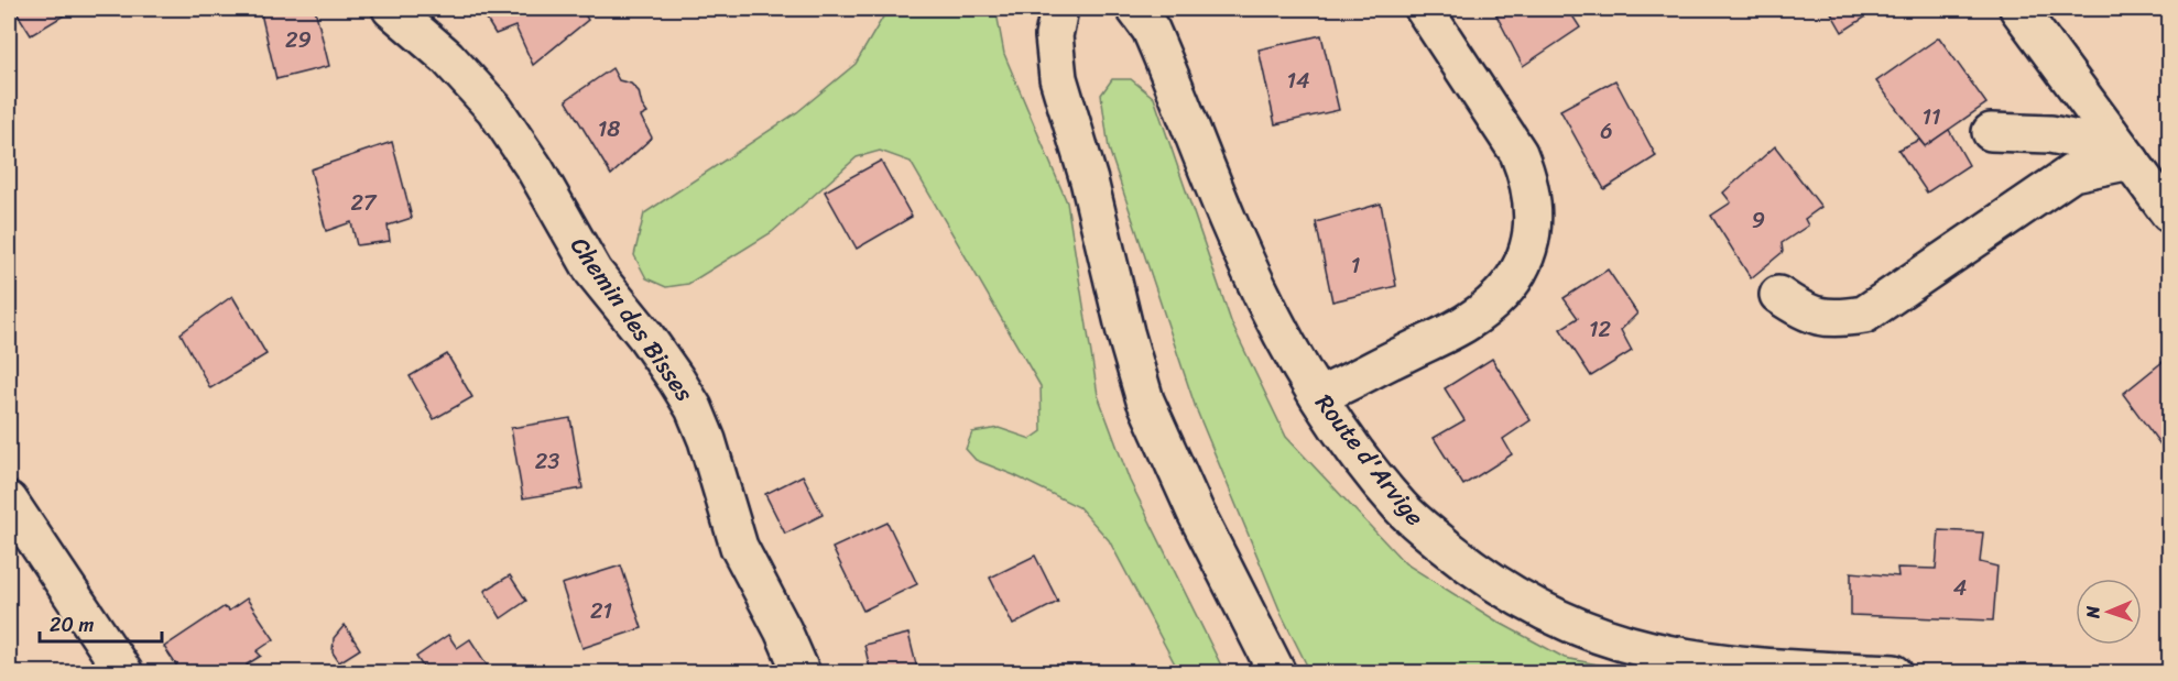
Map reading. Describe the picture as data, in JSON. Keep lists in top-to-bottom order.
{
  "streets": {
    "street": ["Chemin des Bisses", "Route d'Arvige"]
  },
  "house_numbers": [
    "29",
    "14",
    "11",
    "18",
    "6",
    "27",
    "9",
    "1",
    "12",
    "23",
    "4",
    "21"
  ],
  "scale_bar": "20 m",
  "north": "left"
}
